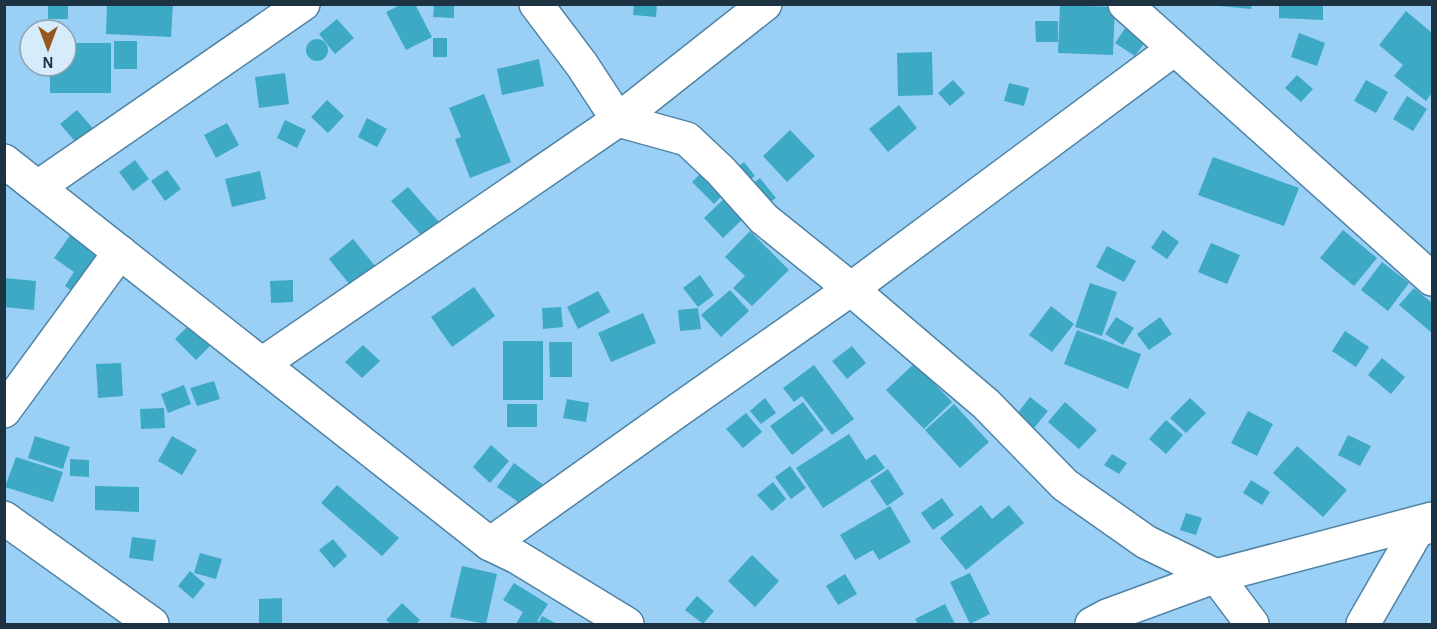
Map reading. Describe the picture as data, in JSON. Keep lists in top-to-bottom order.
{
  "north": "bottom"
}
